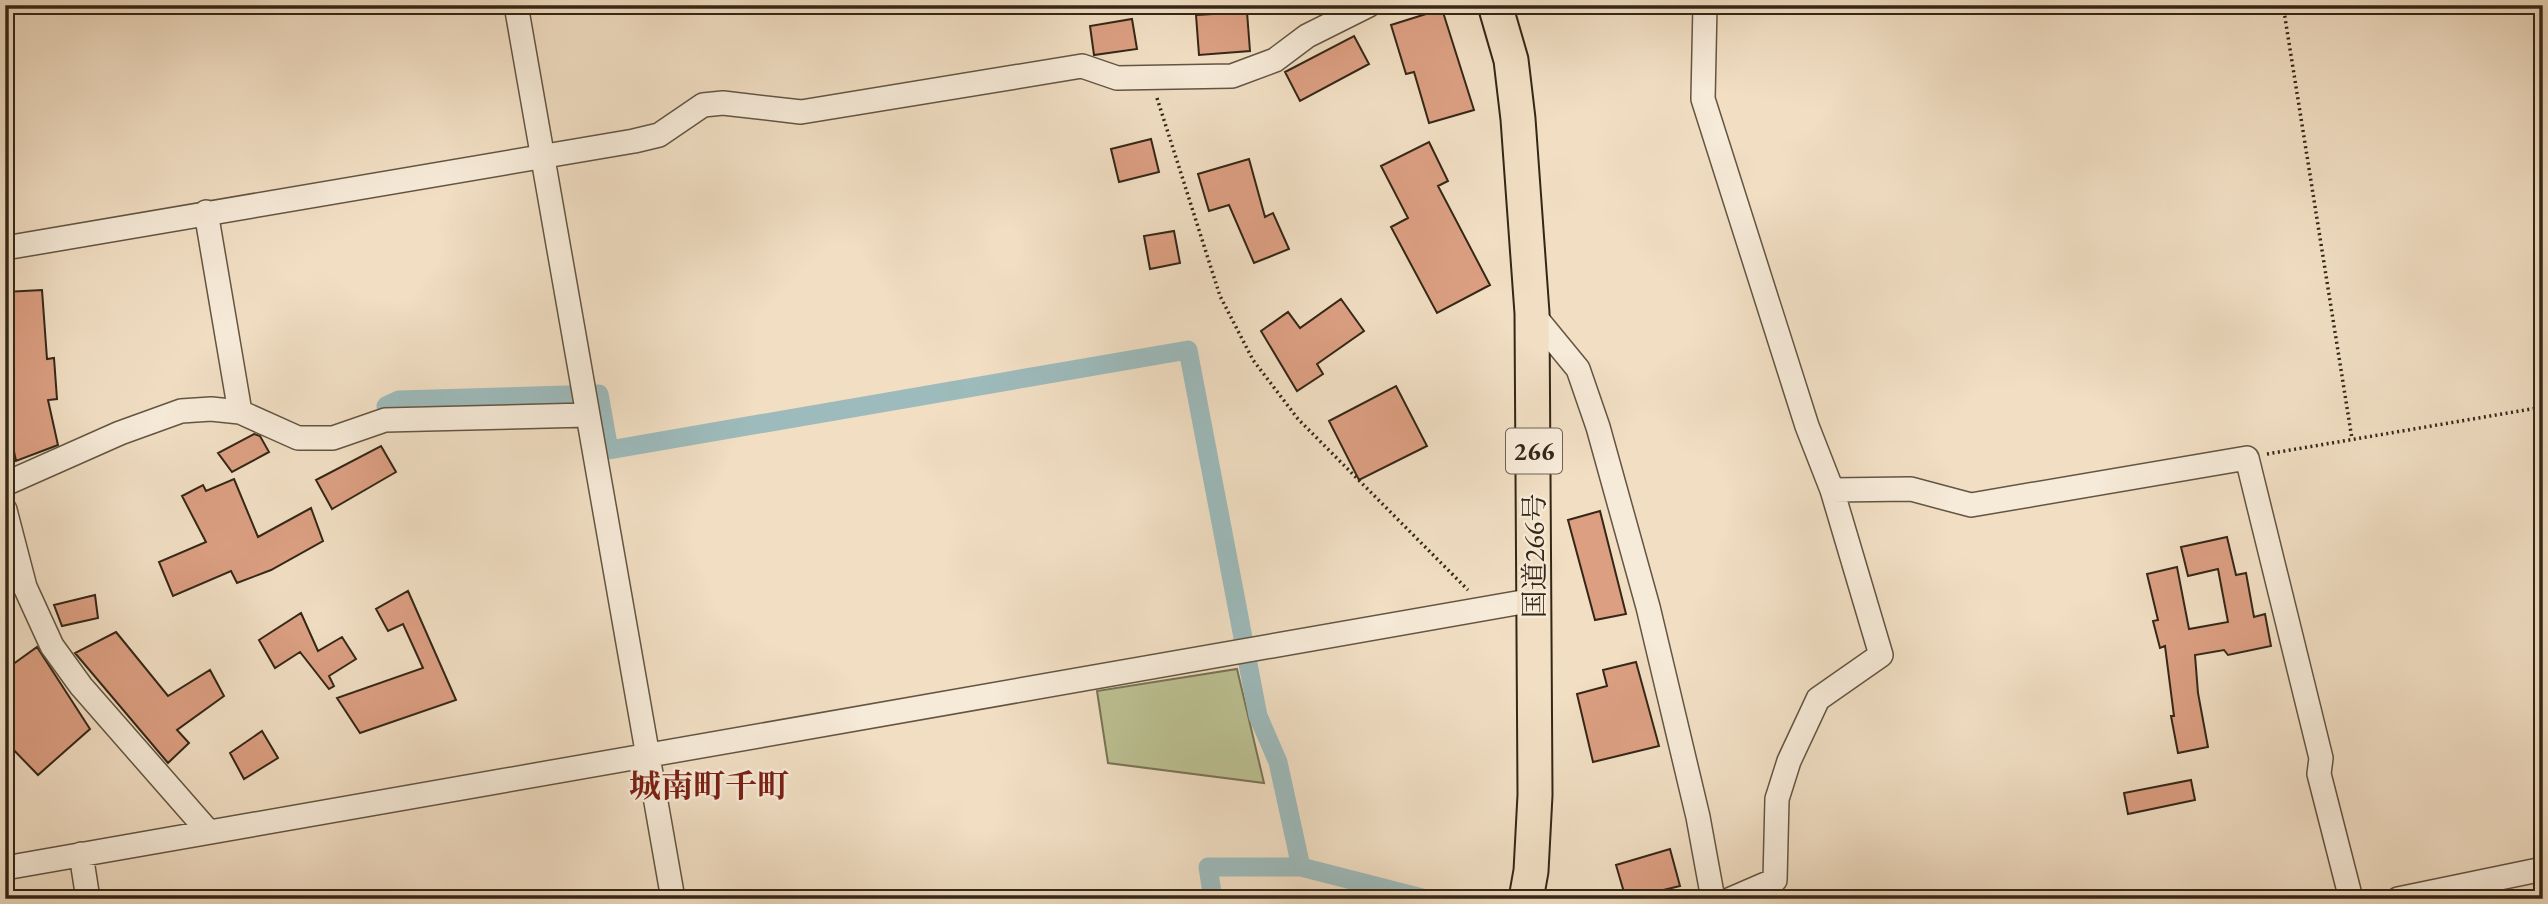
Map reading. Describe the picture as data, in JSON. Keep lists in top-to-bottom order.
{
  "streets": {
    "highway": ["266", "国道266号"]
  },
  "districts": ["城南町千町"]
}
